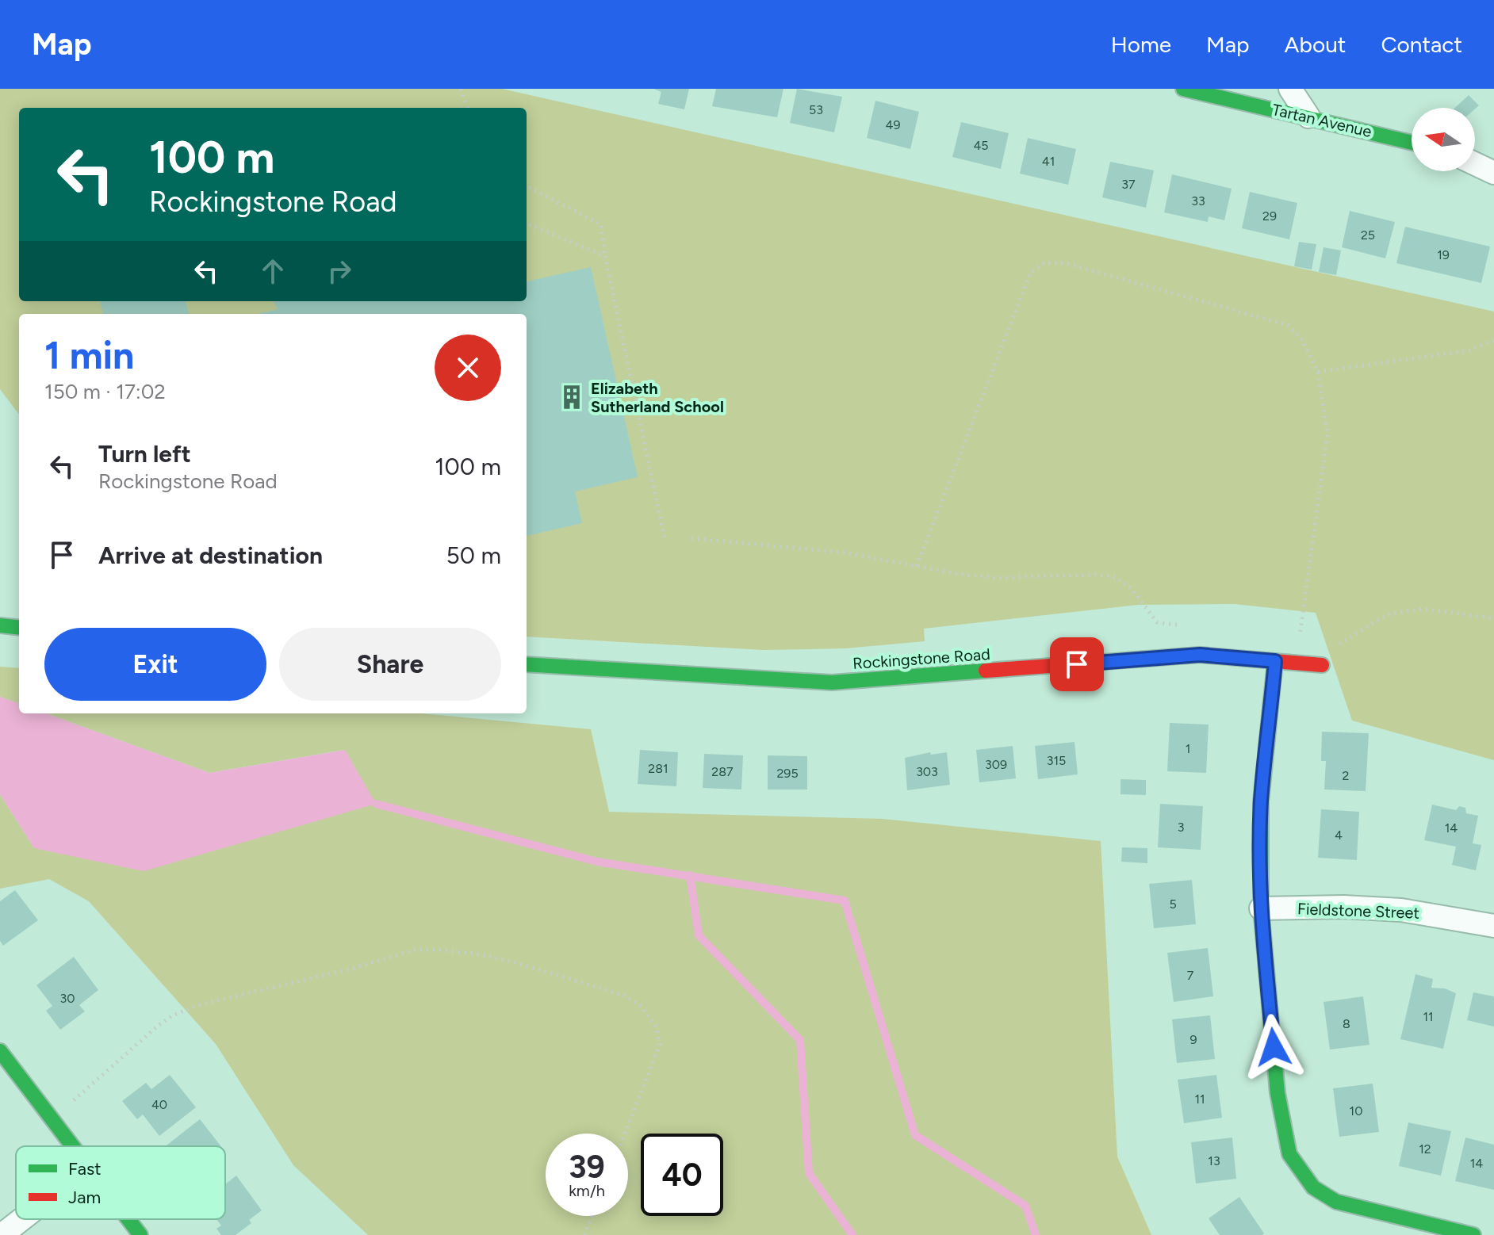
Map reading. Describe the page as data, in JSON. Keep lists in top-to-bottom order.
{
  "streets": {
    "street": ["Tartan Avenue", "Rockingstone Road", "Fieldstone Street"]
  },
  "places": {
    "building": ["Elizabeth Sutherland School"]
  },
  "house_numbers": [
    "53",
    "49",
    "45",
    "41",
    "37",
    "33",
    "29",
    "25",
    "19",
    "1",
    "315",
    "309",
    "281",
    "287",
    "303",
    "295",
    "2",
    "3",
    "14",
    "4",
    "5",
    "7",
    "30",
    "11",
    "8",
    "9",
    "11",
    "40",
    "10",
    "12",
    "13",
    "14"
  ],
  "legend": ["Fast", "Jam"],
  "north": "left",
  "page": {
    "header": "Map",
    "nav": [
      "Home",
      "Map",
      "About",
      "Contact"
    ],
    "turn": ["100 m", "Rockingstone Road"],
    "heading": ["1 min", "150 m · 17:02"],
    "list": [
      {
        "name": "Turn left",
        "note": "Rockingstone Road",
        "value": "100 m"
      },
      {
        "name": "Arrive at destination",
        "value": "50 m"
      }
    ],
    "buttons": ["Exit", "Share"],
    "speed": "39 km/h",
    "limit": "40"
  }
}
